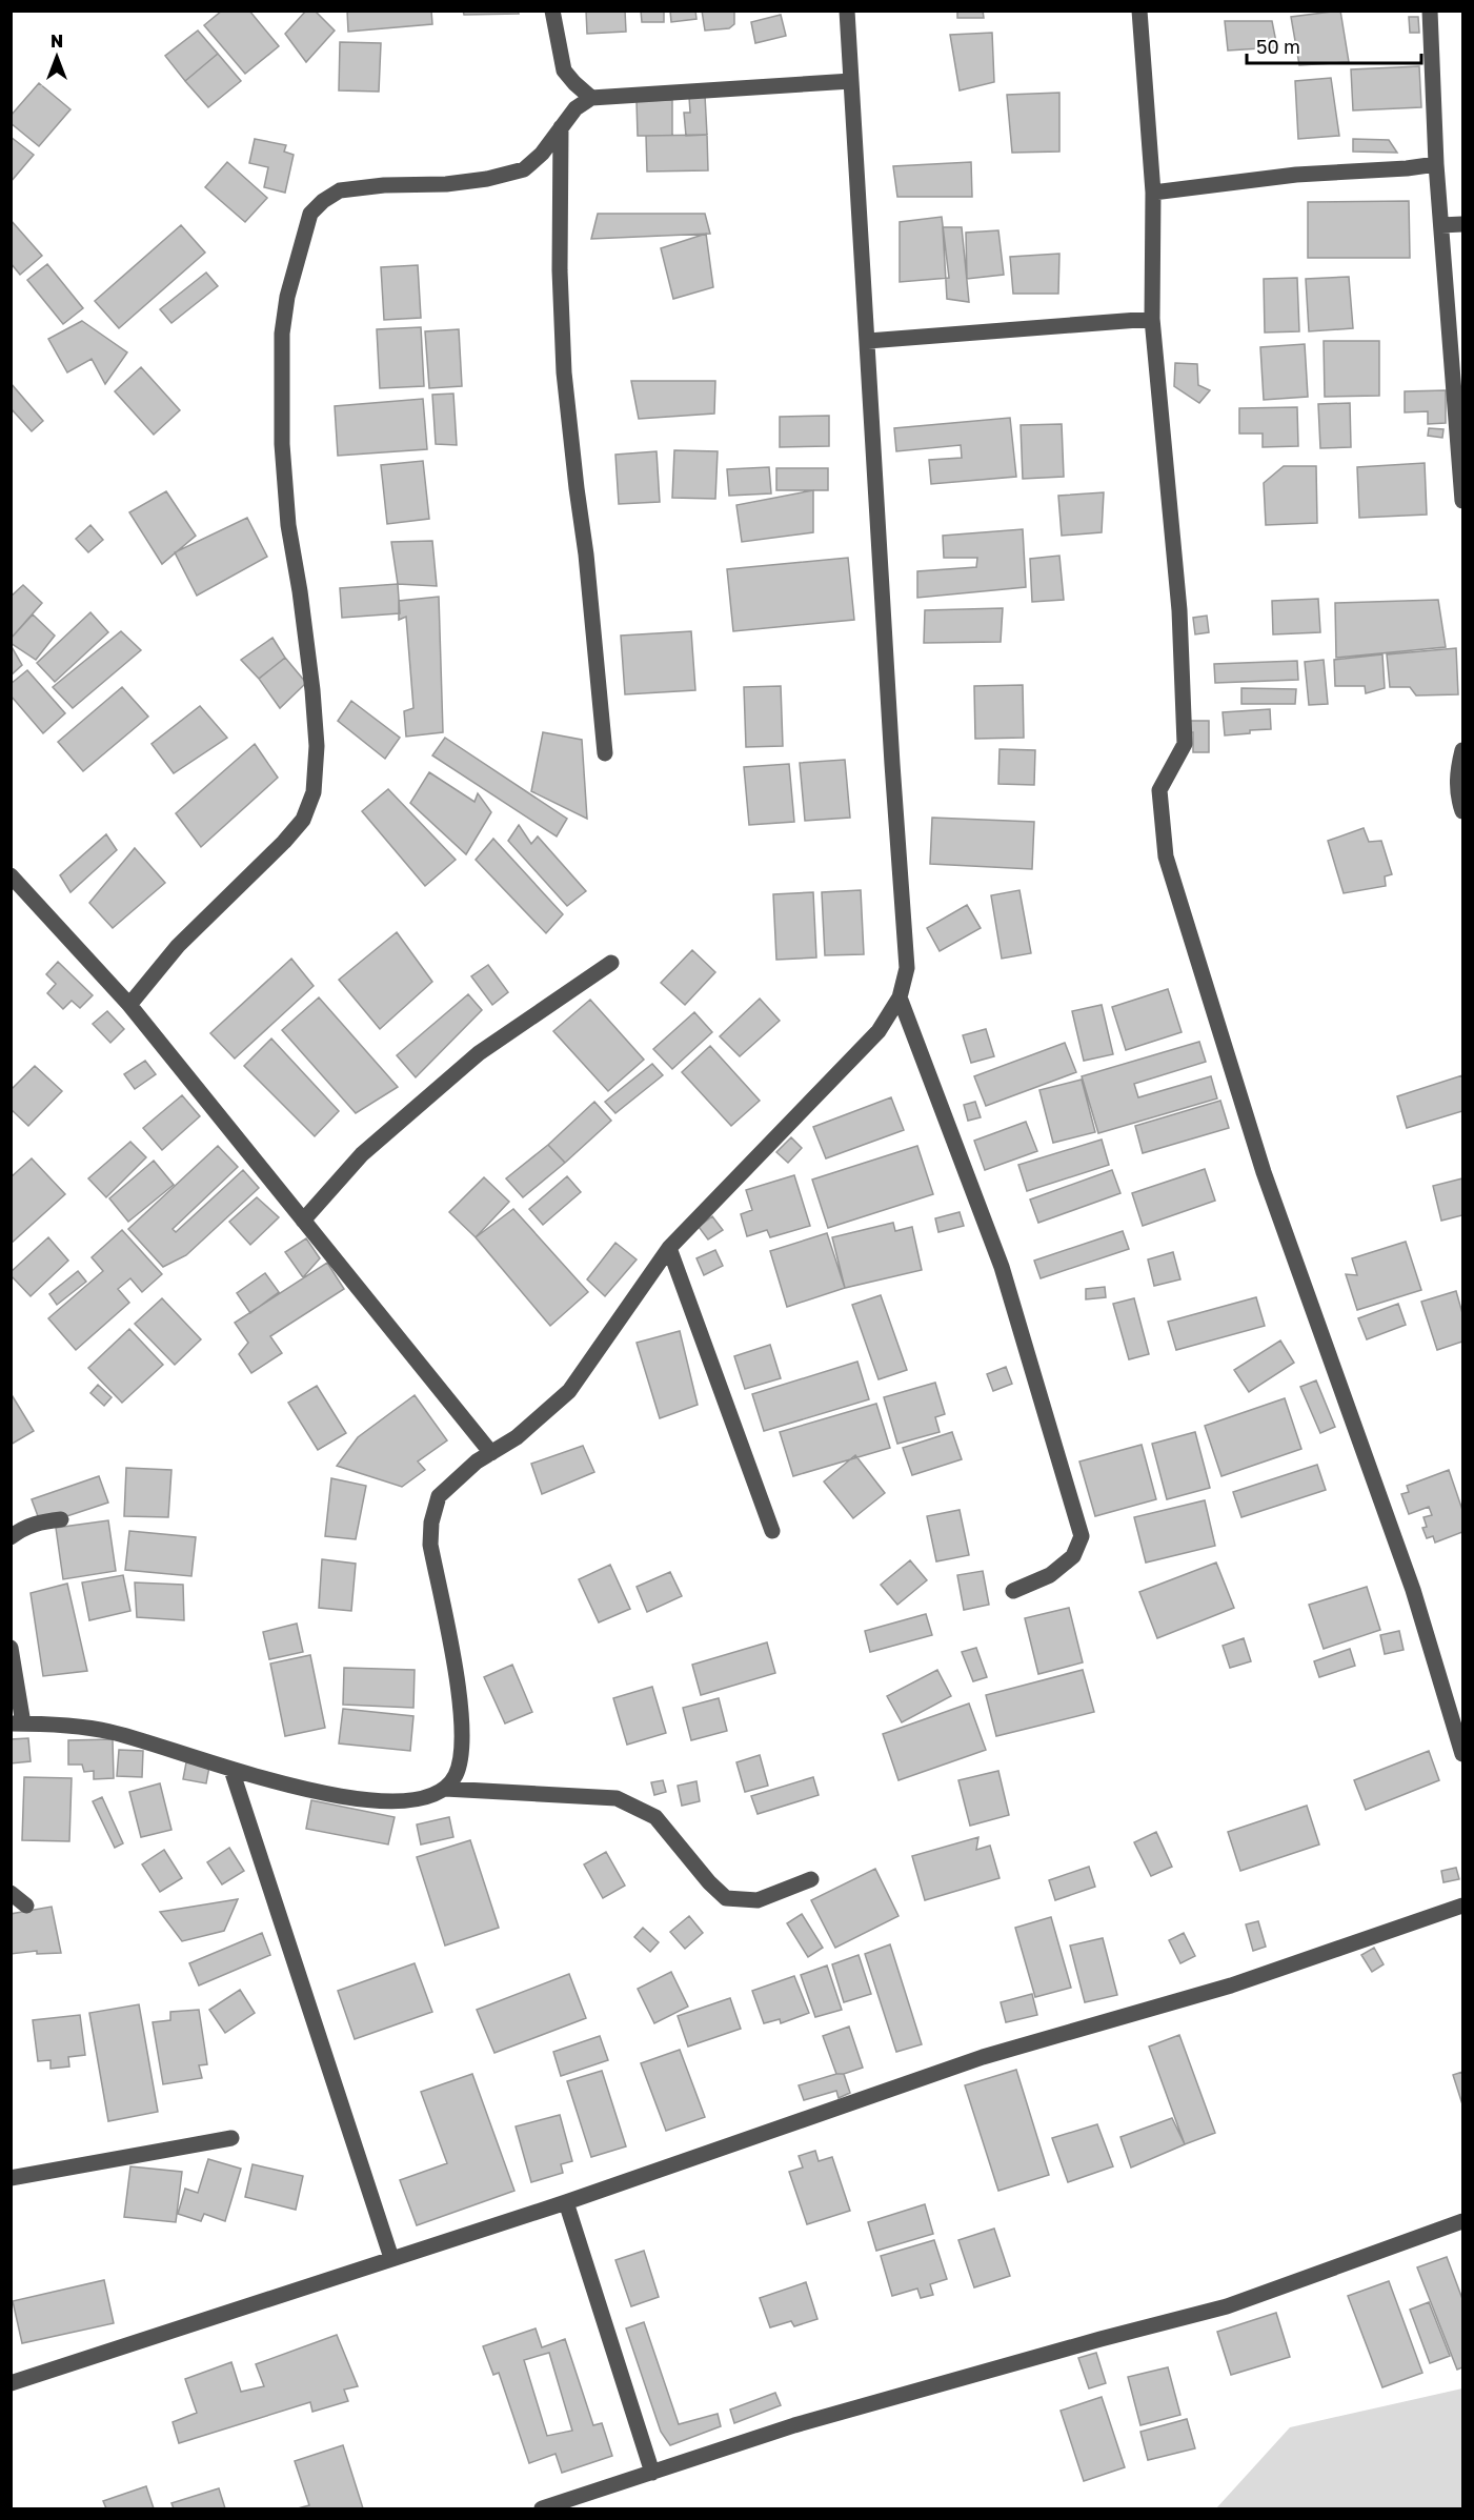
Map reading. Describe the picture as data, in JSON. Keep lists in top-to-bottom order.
{
  "scale_bar": "50 m",
  "north": "top"
}
